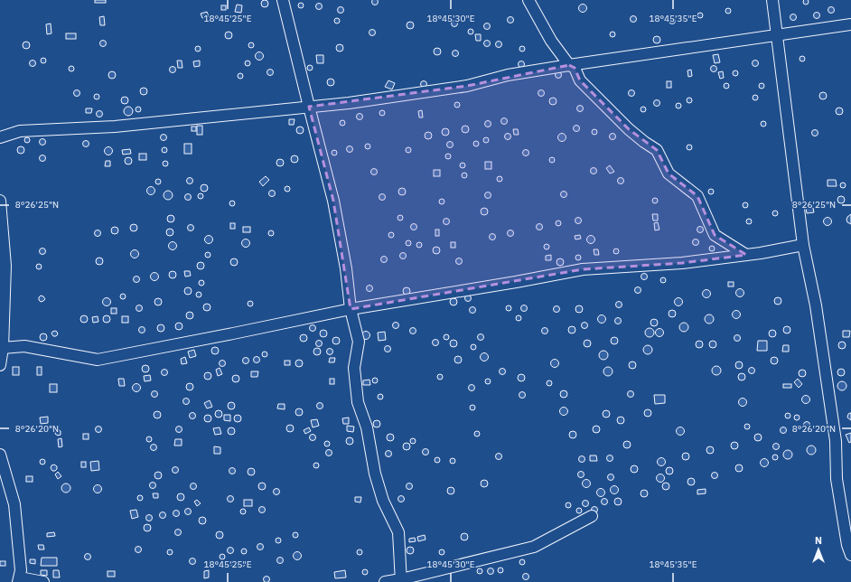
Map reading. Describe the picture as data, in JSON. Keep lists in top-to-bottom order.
{
  "north": "top",
  "coordinates": [
    "18°45'25\"E",
    "18°45'30\"E",
    "18°45'35\"E",
    "8°26'25\"N",
    "8°26'20\"N"
  ]
}
